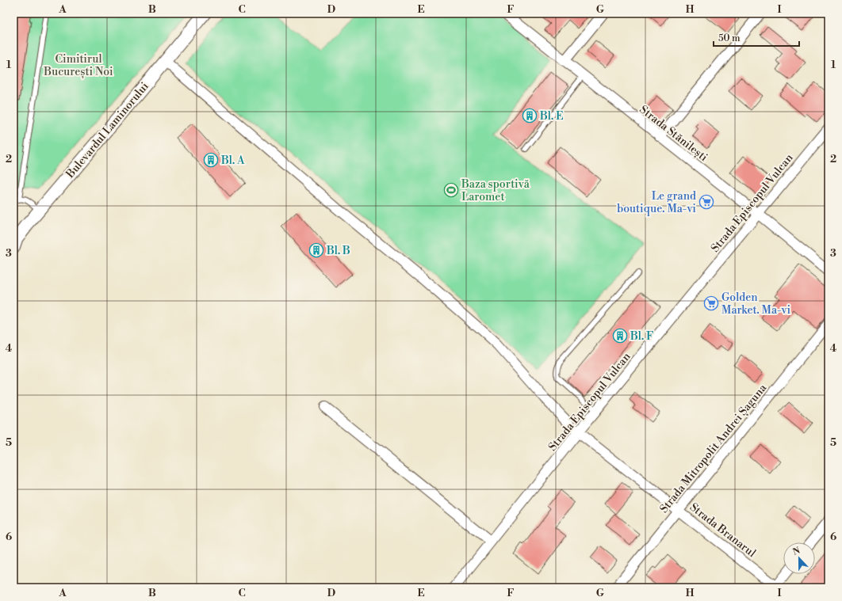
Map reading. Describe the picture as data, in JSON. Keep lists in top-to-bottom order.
{
  "streets": {
    "street": [
      "Bulevardul Laminorului",
      "Strada Stănilești",
      "Strada Episcopul Vulcan",
      "Strada Mitropolit Andrei Șaguna",
      "Strada Branarul"
    ]
  },
  "crossings": [
    ["Bulevardul Laminorului", "Strada Branarul"],
    ["Strada Stănilești", "Strada Episcopul Vulcan"],
    ["Strada Episcopul Vulcan", "Strada Branarul"],
    ["Strada Mitropolit Andrei Șaguna", "Strada Branarul"]
  ],
  "parks": ["Cimitirul București Noi"],
  "places": {
    "building": [
      "Bl. E",
      "Bl. A",
      "Bl. B",
      "Bl. F"
    ],
    "sports": ["Baza sportivă Laromet"],
    "supermarket": ["Le grand boutique. Ma-vi", "Golden Market. Ma-vi"]
  },
  "scale_bar": "50 m",
  "north": "top",
  "grid": {
    "columns": [
      "A",
      "B",
      "C",
      "D",
      "E",
      "F",
      "G",
      "H",
      "I"
    ],
    "rows": [
      "1",
      "2",
      "3",
      "4",
      "5",
      "6"
    ]
  }
}
